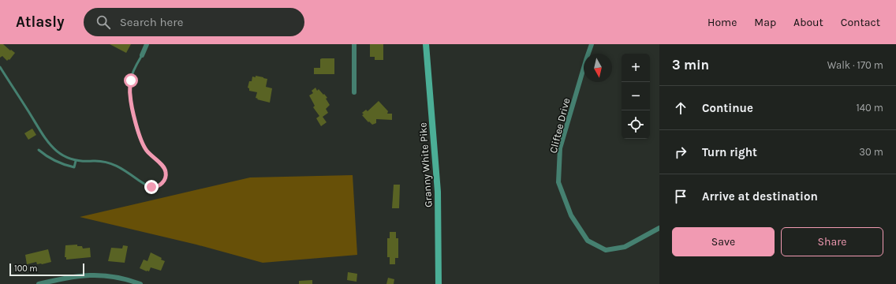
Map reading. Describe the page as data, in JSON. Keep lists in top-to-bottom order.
{
  "streets": {
    "main road": ["Granny White Pike"],
    "street": ["Cliftee Drive"]
  },
  "scale_bar": "100 m",
  "north": "bottom",
  "page": {
    "header": "Atlasly",
    "search": "Search here",
    "nav": [
      "Home",
      "Map",
      "About",
      "Contact"
    ],
    "heading": ["3 min", "Walk · 170 m"],
    "map_buttons": ["+", "−"],
    "list": [
      ["Continue", "140 m"],
      ["Turn right", "30 m"],
      "Arrive at destination"
    ],
    "buttons": ["Save", "Share"],
    "scale": "100 m"
  }
}
